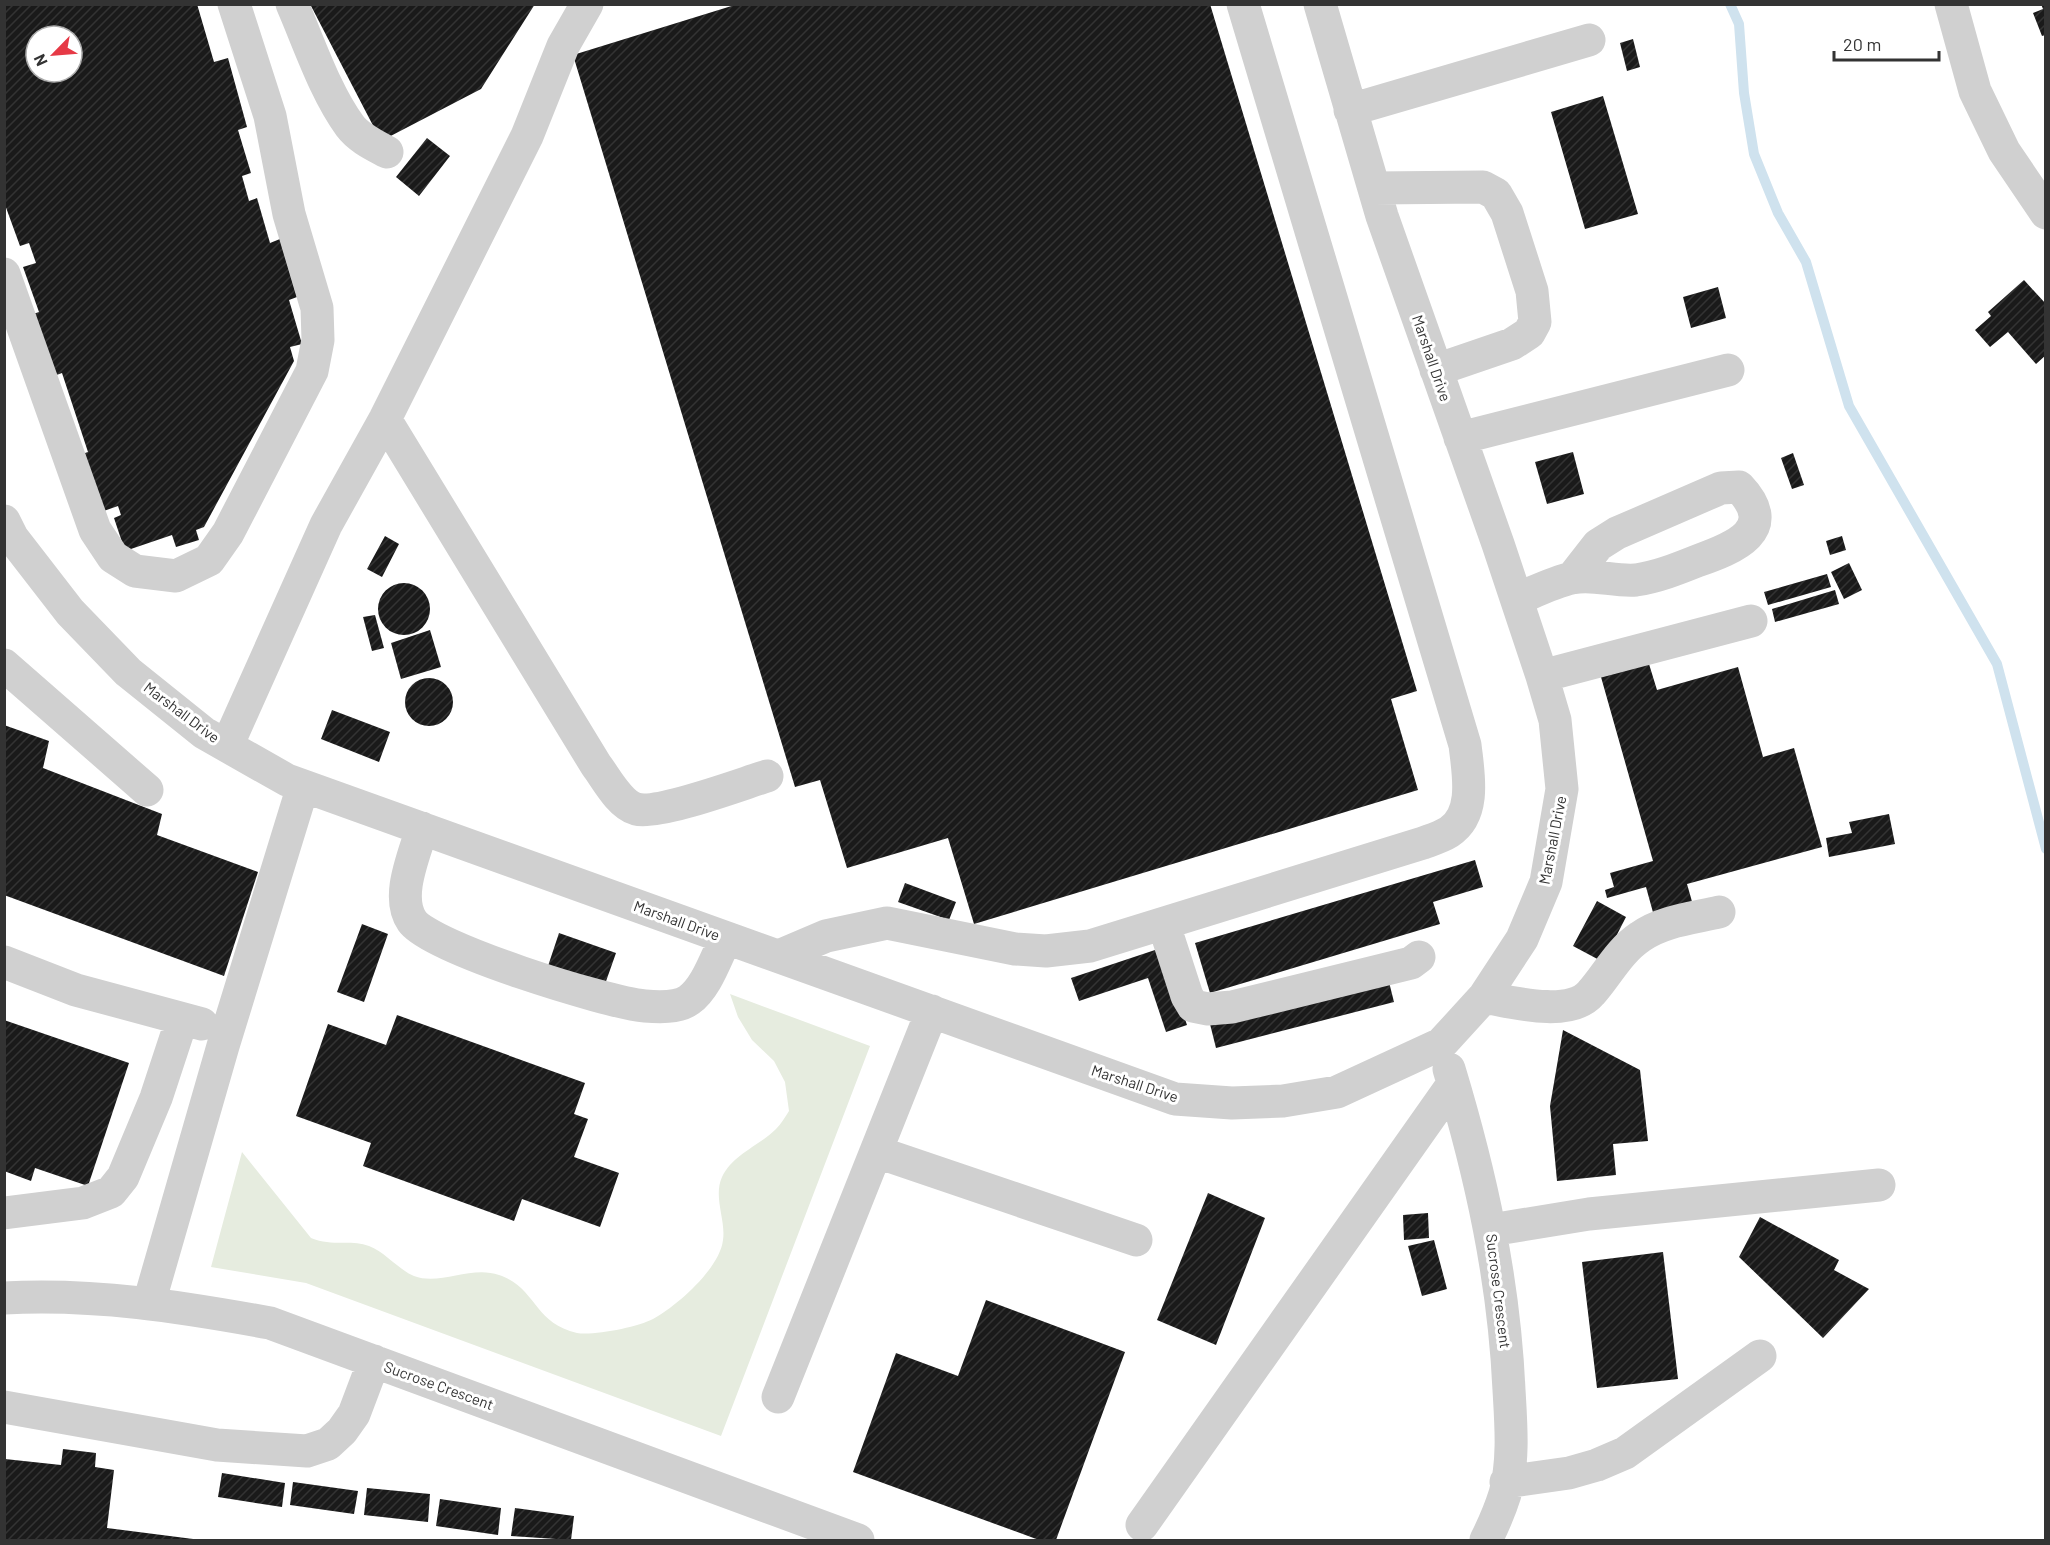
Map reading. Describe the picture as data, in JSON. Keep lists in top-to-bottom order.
{
  "streets": {
    "street": ["Marshall Drive", "Sucrose Crescent"]
  },
  "crossings": [
    ["Marshall Drive", "Sucrose Crescent"]
  ],
  "scale_bar": "20 m",
  "north": "bottom left"
}
